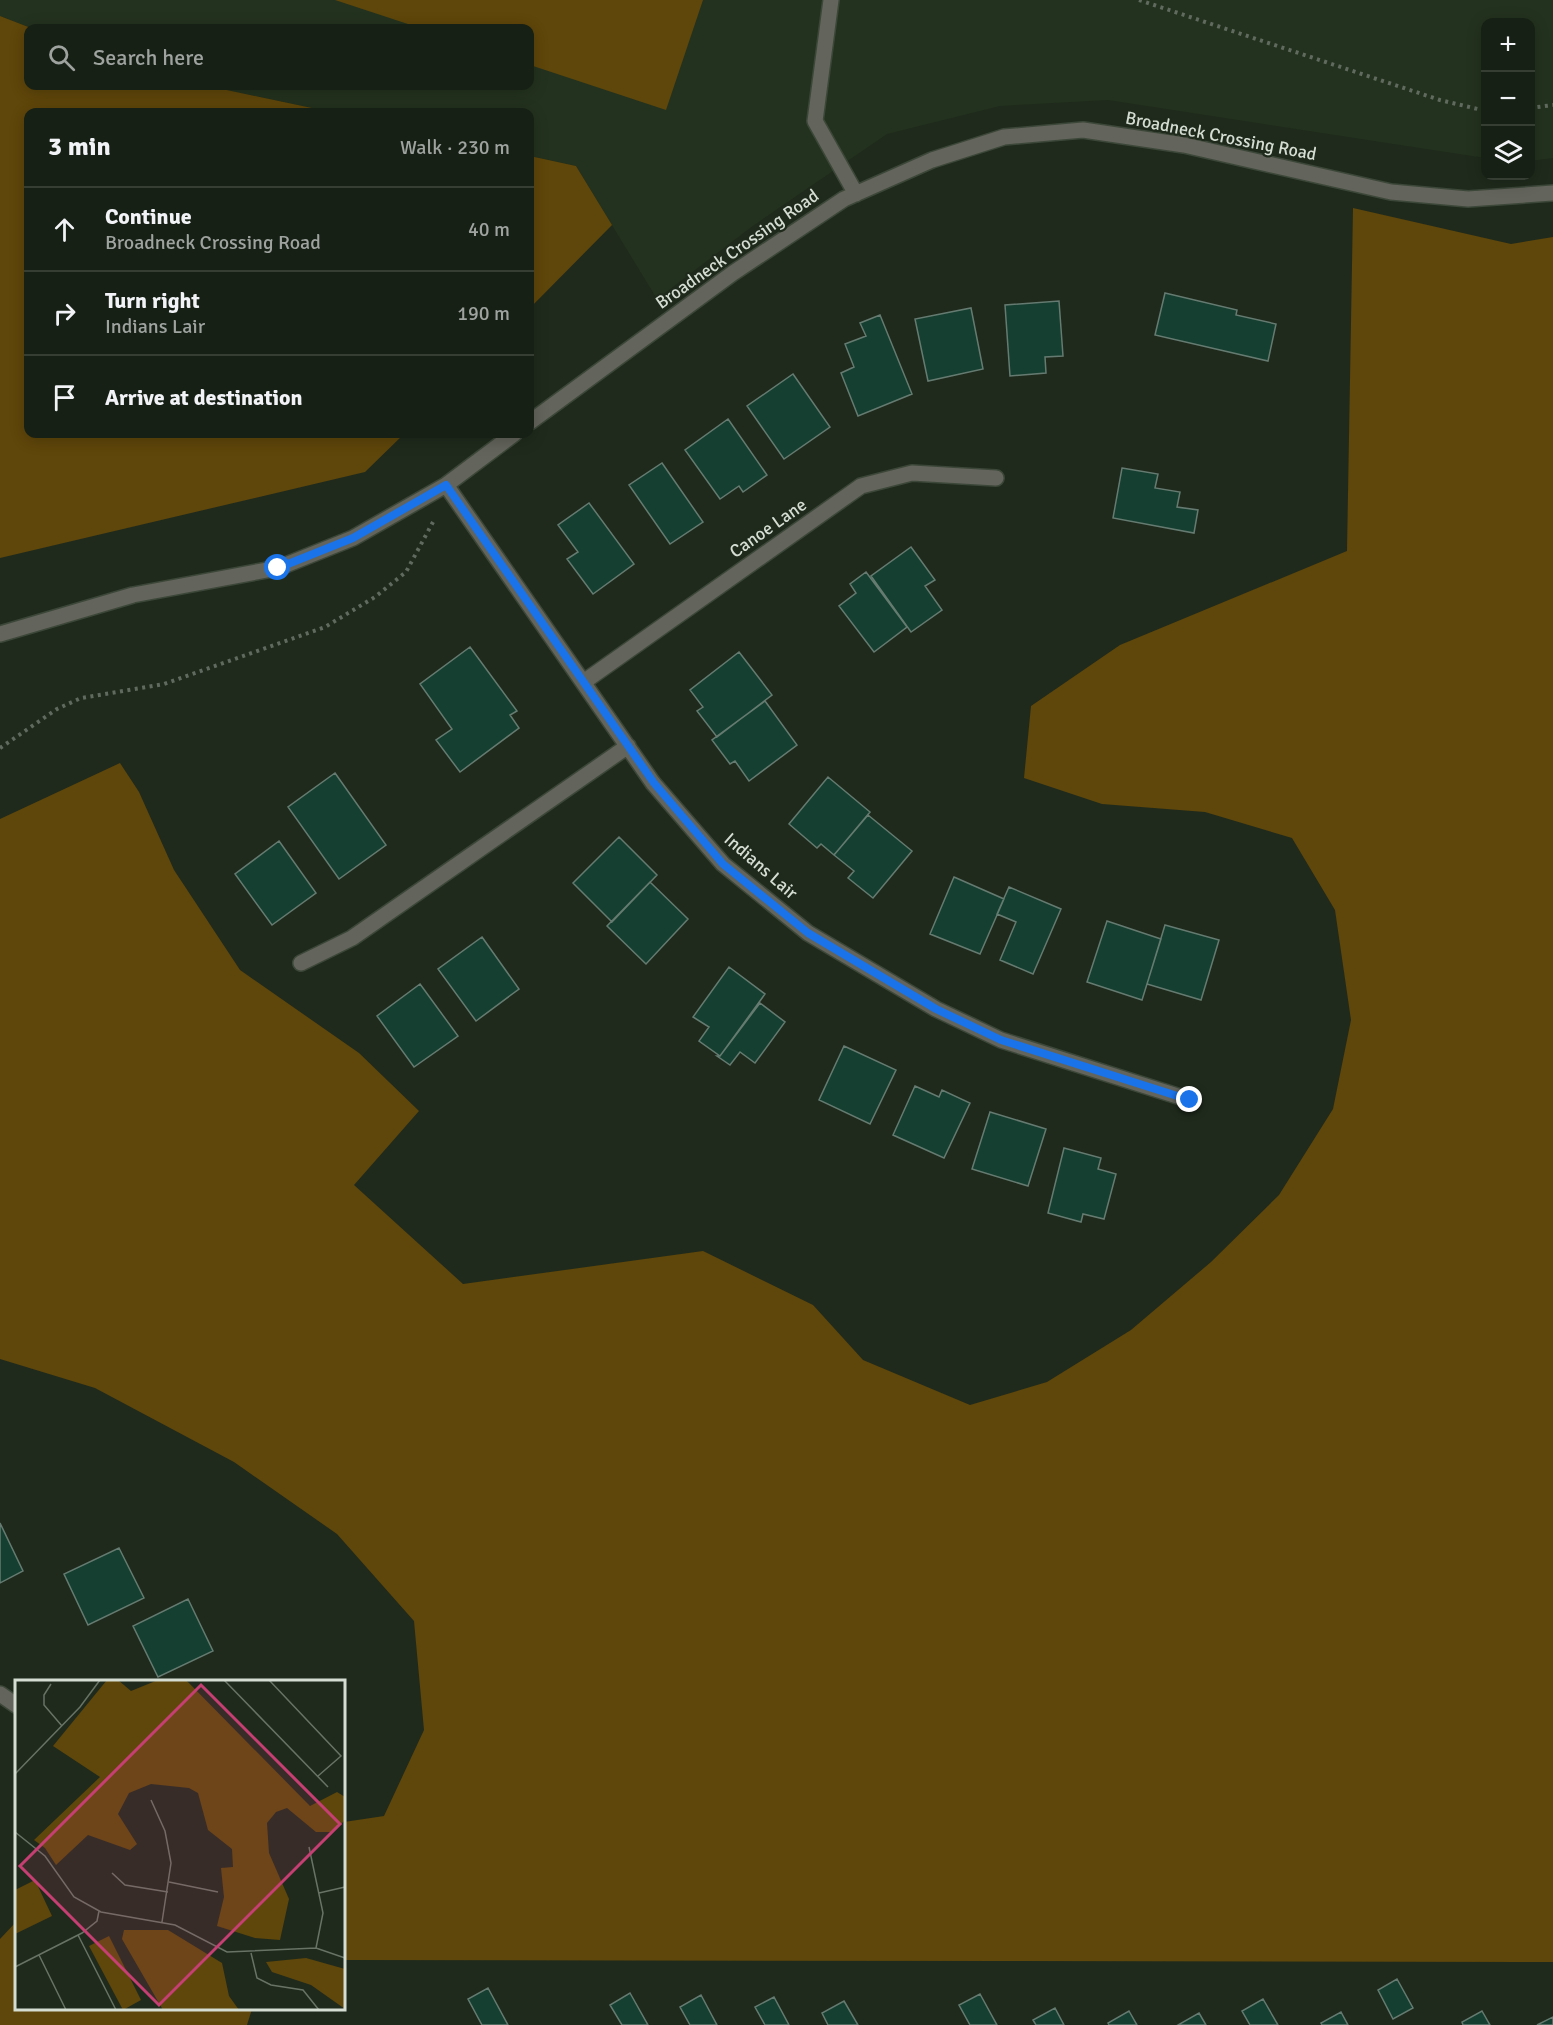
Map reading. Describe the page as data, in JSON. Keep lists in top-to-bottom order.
{
  "streets": {
    "street": ["Broadneck Crossing Road", "Canoe Lane", "Indians Lair"]
  },
  "crossings": [
    ["Canoe Lane", "Indians Lair"]
  ],
  "page": {
    "map_buttons": ["+", "−"],
    "search": "Search here",
    "heading": ["3 min", "Walk · 230 m"],
    "list": [
      ["Continue", "Broadneck Crossing Road", "40 m"],
      ["Turn right", "Indians Lair", "190 m"],
      "Arrive at destination"
    ]
  }
}
